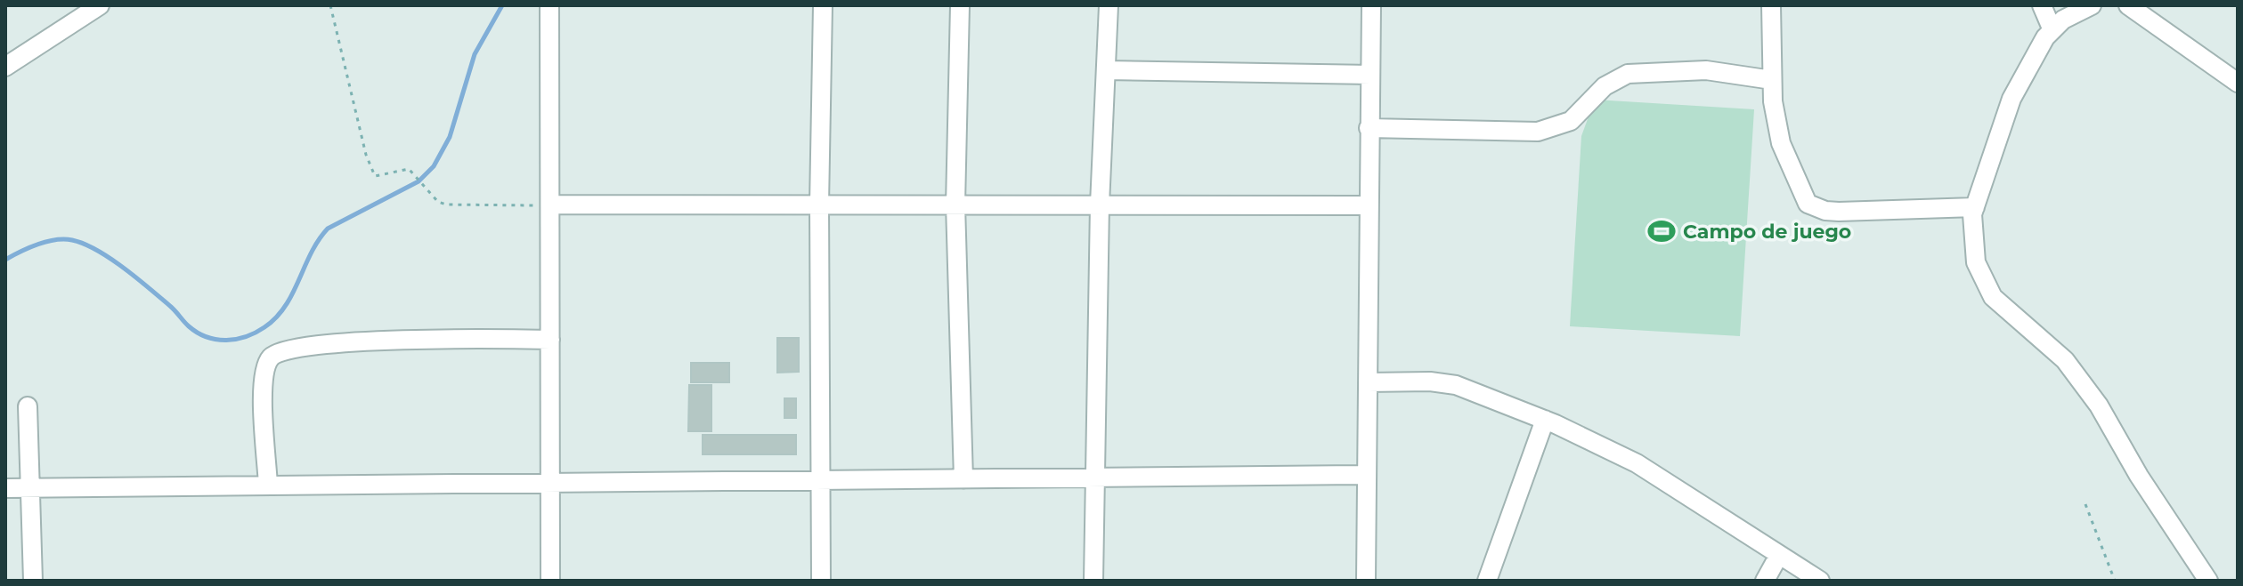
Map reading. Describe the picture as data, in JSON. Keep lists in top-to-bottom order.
{
  "places": {
    "sports": ["Campo de juego"]
  }
}
